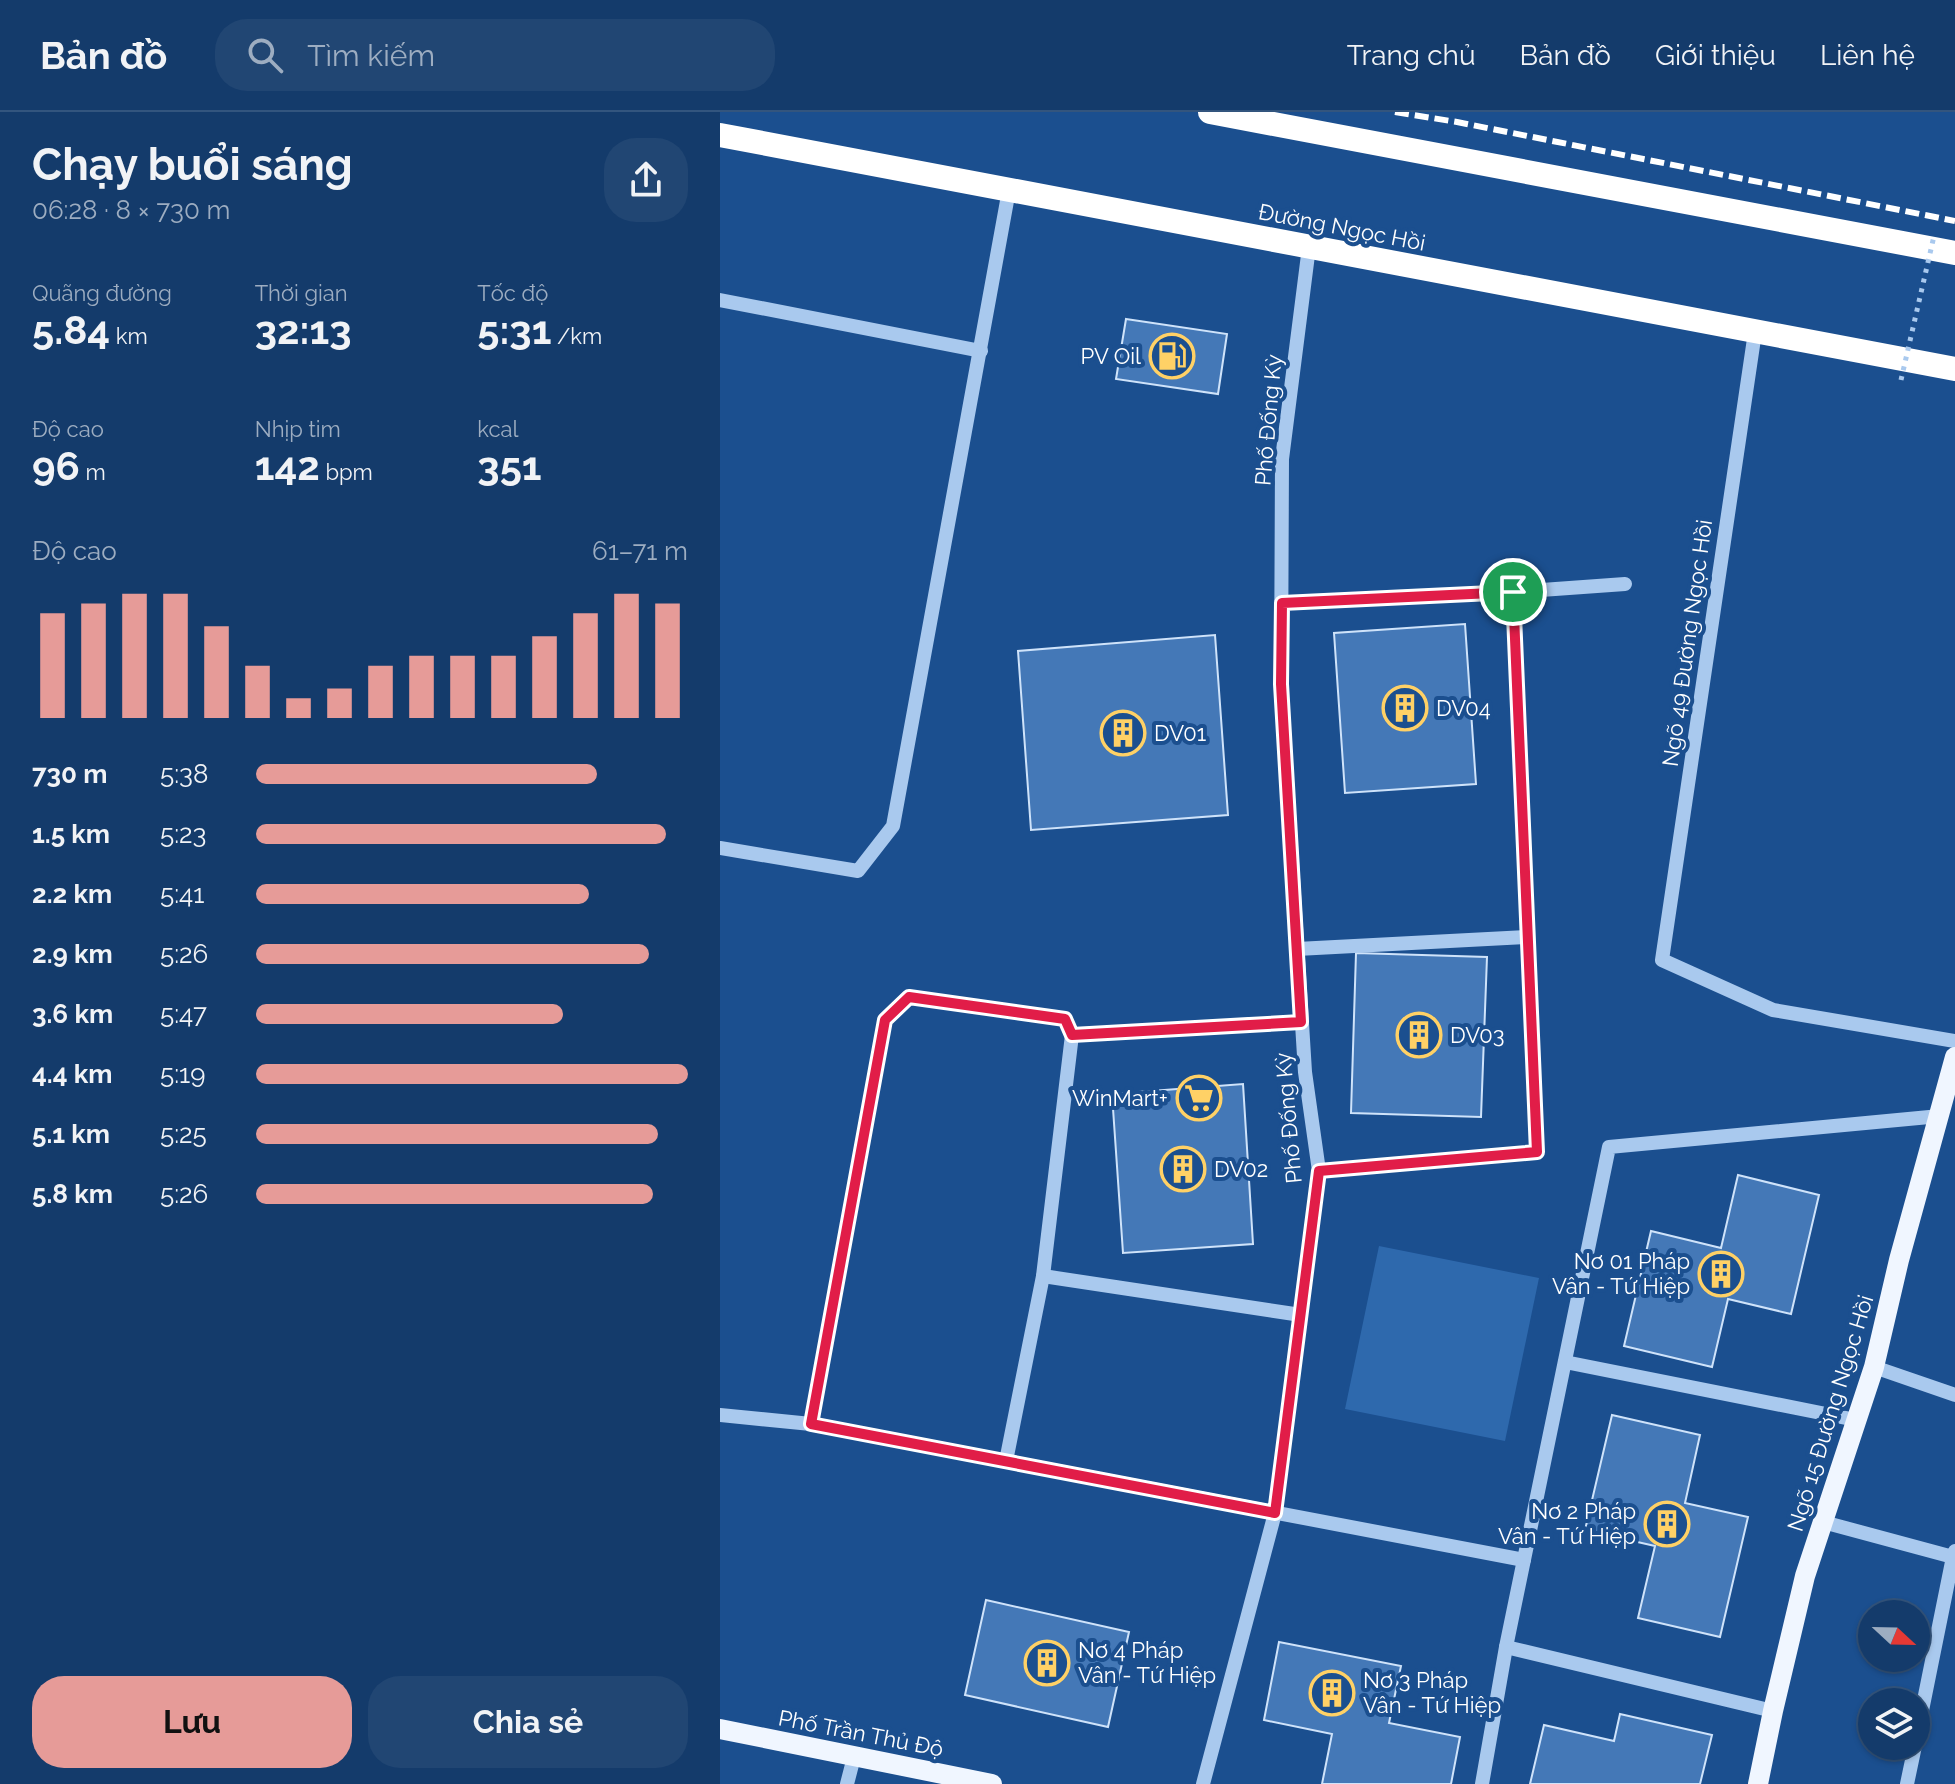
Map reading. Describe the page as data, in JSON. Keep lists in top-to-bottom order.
{
  "streets": {
    "highway": ["Đường Ngọc Hồi"],
    "main road": ["Ngõ 15 Đường Ngọc Hồi", "Phố Trần Thủ Độ"],
    "street": ["Phố Đống Kỳ", "Ngõ 49 Đường Ngọc Hồi"]
  },
  "crossings": [
    ["Đường Ngọc Hồi", "Phố Đống Kỳ"],
    ["Đường Ngọc Hồi", "Ngõ 49 Đường Ngọc Hồi"]
  ],
  "places": {
    "fuel station": ["PV Oil"],
    "building": [
      "DV04",
      "DV01",
      "DV03",
      "DV02",
      "Nơ 01 Pháp Vân - Tứ Hiệp",
      "Nơ 2 Pháp Vân - Tứ Hiệp",
      "Nơ 4 Pháp Vân - Tứ Hiệp",
      "Nơ 3 Pháp Vân - Tứ Hiệp"
    ],
    "supermarket": ["WinMart+"]
  },
  "north": "right",
  "page": {
    "header": "Bản đồ",
    "search": "Tìm kiếm",
    "nav": [
      "Trang chủ",
      "Bản đồ",
      "Giới thiệu",
      "Liên hệ"
    ],
    "heading": ["Chạy buổi sáng", "06:28 · 8 × 730 m"],
    "stats": [
      ["Quãng đường", "5.84 km"],
      ["Thời gian", "32:13"],
      ["Tốc độ", "5:31 /km"],
      ["Độ cao", "96 m"],
      ["Nhịp tim", "142 bpm"],
      ["kcal", "351"]
    ],
    "chart": ["Độ cao", "61–71 m"],
    "list": [
      {
        "name": "730 m",
        "note": "5:38"
      },
      {
        "name": "1.5 km",
        "note": "5:23"
      },
      {
        "name": "2.2 km",
        "note": "5:41"
      },
      {
        "name": "2.9 km",
        "note": "5:26"
      },
      {
        "name": "3.6 km",
        "note": "5:47"
      },
      {
        "name": "4.4 km",
        "note": "5:19"
      },
      {
        "name": "5.1 km",
        "note": "5:25"
      },
      {
        "name": "5.8 km",
        "note": "5:26"
      }
    ],
    "buttons": ["Lưu", "Chia sẻ"]
  }
}
